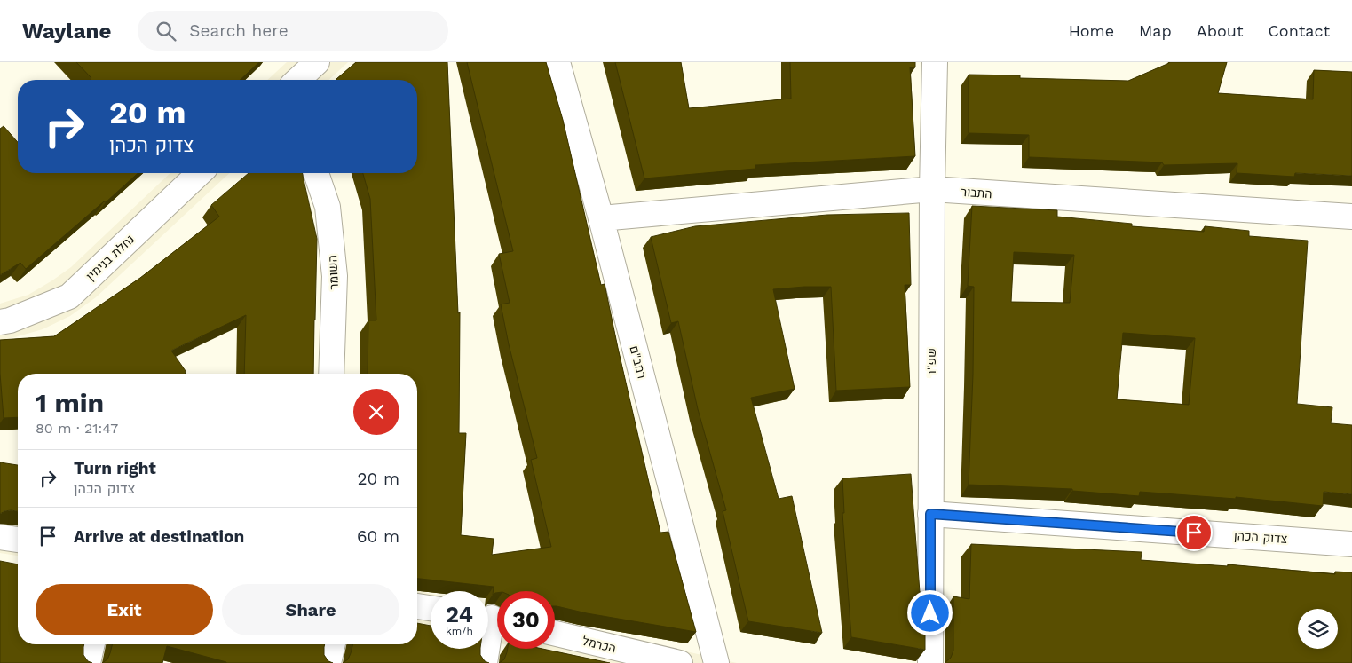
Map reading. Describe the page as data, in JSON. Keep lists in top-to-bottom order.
{
  "streets": {
    "street": [
      "התבור",
      "נחלת בנימין",
      "השומר",
      "רמב\"ם",
      "שפ\"ר",
      "צדוק הכהן",
      "הכרמל"
    ]
  },
  "crossings": [
    ["התבור", "רמב\"ם"],
    ["התבור", "שפ\"ר"],
    ["שפ\"ר", "צדוק הכהן"]
  ],
  "page": {
    "header": "Waylane",
    "search": "Search here",
    "nav": [
      "Home",
      "Map",
      "About",
      "Contact"
    ],
    "turn": ["20 m", "צדוק הכהן"],
    "heading": ["1 min", "80 m · 21:47"],
    "list": [
      {
        "name": "Turn right",
        "note": "צדוק הכהן",
        "value": "20 m"
      },
      {
        "name": "Arrive at destination",
        "value": "60 m"
      }
    ],
    "buttons": ["Exit", "Share"],
    "speed": "24 km/h",
    "limit": "30"
  }
}
